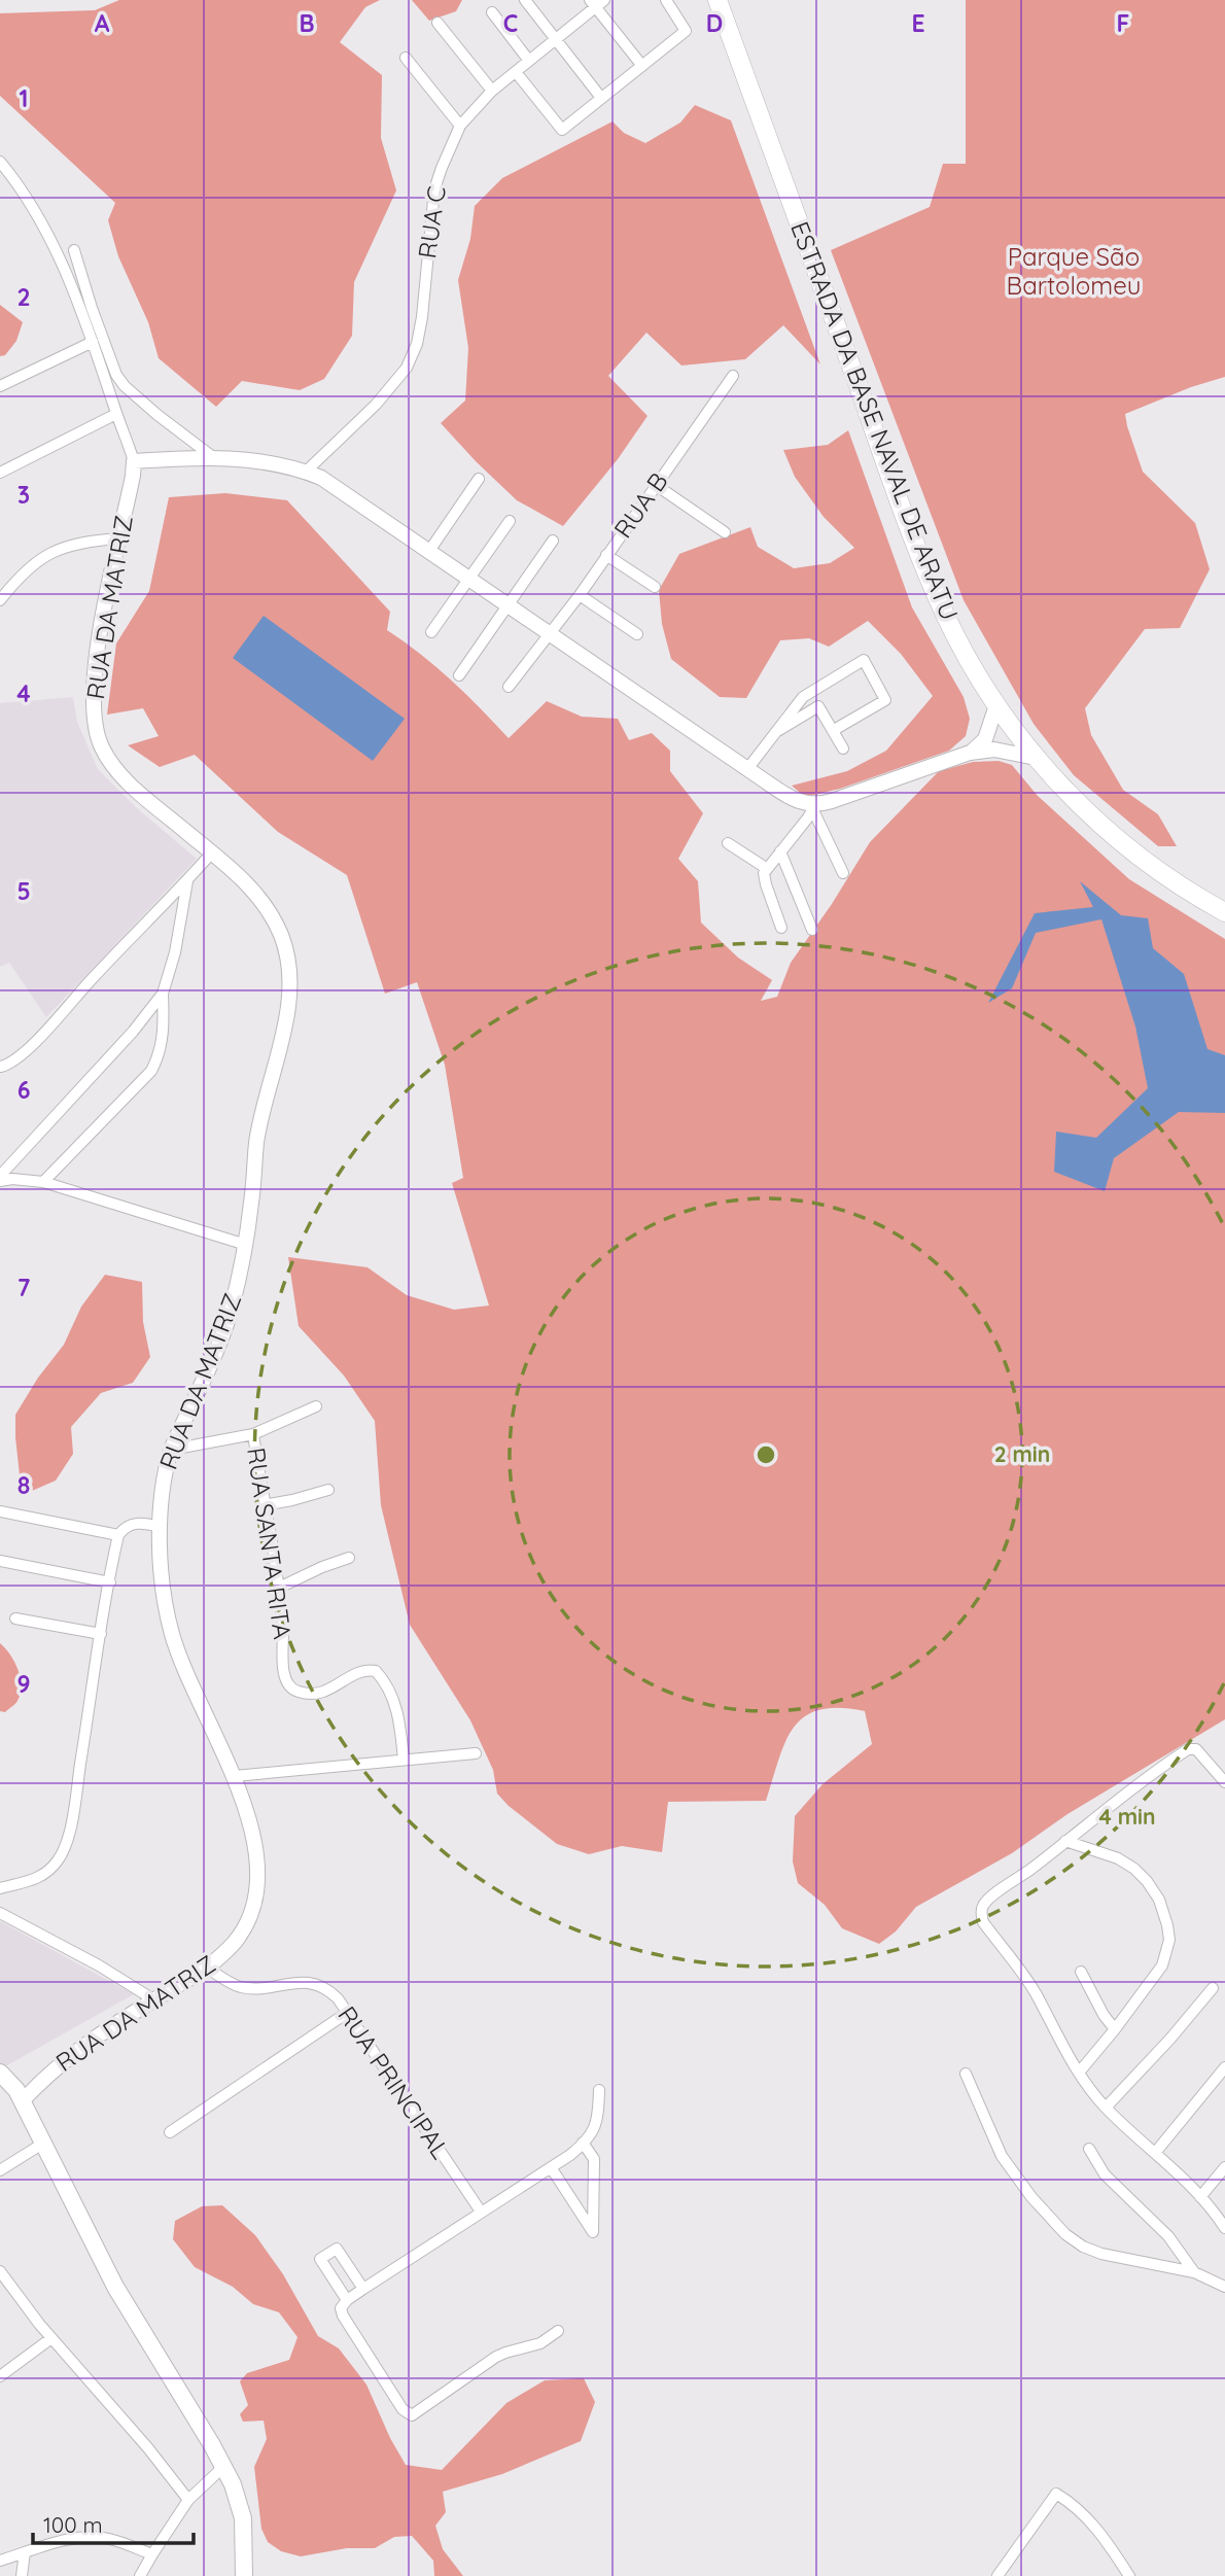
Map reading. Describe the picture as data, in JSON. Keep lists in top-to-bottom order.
{
  "streets": {
    "main road": ["ESTRADA DA BASE NAVAL DE ARATU"],
    "street": [
      "RUA C",
      "RUA B",
      "RUA DA MATRIZ",
      "RUA SANTA RITA",
      "RUA PRINCIPAL"
    ]
  },
  "crossings": [
    ["RUA DA MATRIZ", "RUA PRINCIPAL"]
  ],
  "parks": ["Parque São Bartolomeu"],
  "scale_bar": "100 m",
  "grid": {
    "columns": [
      "A",
      "B",
      "C",
      "D",
      "E",
      "F"
    ],
    "rows": [
      "1",
      "2",
      "3",
      "4",
      "5",
      "6",
      "7",
      "8",
      "9"
    ]
  },
  "rings": ["2 min", "4 min"]
}
